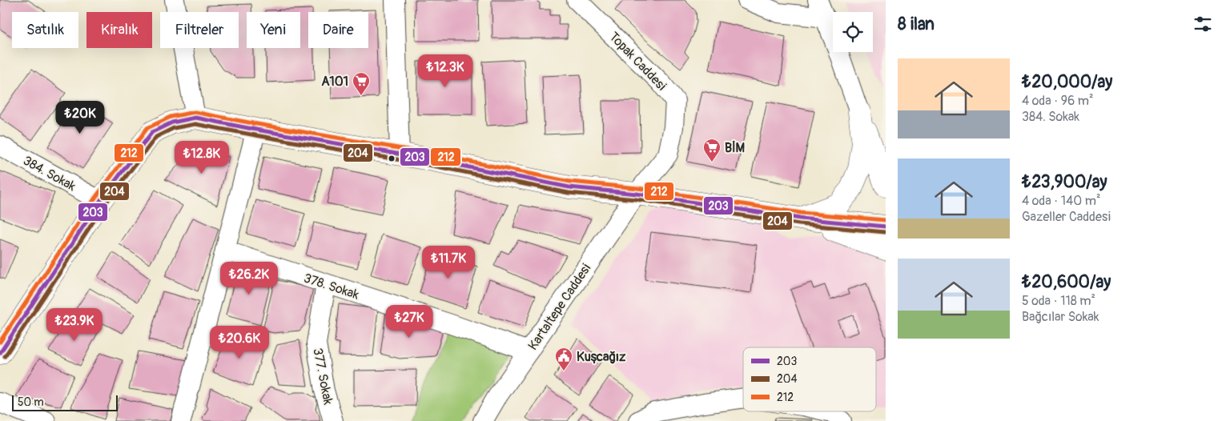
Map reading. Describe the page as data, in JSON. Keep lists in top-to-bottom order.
{
  "streets": {
    "street": [
      "Topak Caddesi",
      "384. Sokak",
      "378. Sokak",
      "Kartaltepe Caddesi",
      "377. Sokak"
    ]
  },
  "crossings": [
    ["Topak Caddesi", "Kartaltepe Caddesi"],
    ["378. Sokak", "Kartaltepe Caddesi"],
    ["378. Sokak", "377. Sokak"]
  ],
  "places": {
    "supermarket": ["A101", "BİM"],
    "public building": ["Kuşcağız"]
  },
  "lines": ["transit line 212", "transit line 203", "transit line 204"],
  "legend": ["203", "204", "212"],
  "scale_bar": "50 m",
  "page": {
    "heading": "8 ilan",
    "chip": [
      "Satılık",
      "Kiralık",
      "Filtreler",
      "Yeni",
      "Daire"
    ],
    "list": [
      {
        "name": "₺20,000/ay",
        "note": "4 oda · 96 m² · 384. Sokak"
      },
      {
        "name": "₺23,900/ay",
        "note": "4 oda · 140 m² · Gazeller Caddesi"
      },
      {
        "name": "₺20,600/ay",
        "note": "5 oda · 118 m² · Bağcılar Sokak"
      }
    ],
    "price": [
      "₺12.3K",
      "₺20K",
      "₺12.8K",
      "₺11.7K",
      "₺26.2K",
      "₺27K",
      "₺23.9K",
      "₺20.6K"
    ],
    "scale": "50 m"
  }
}
